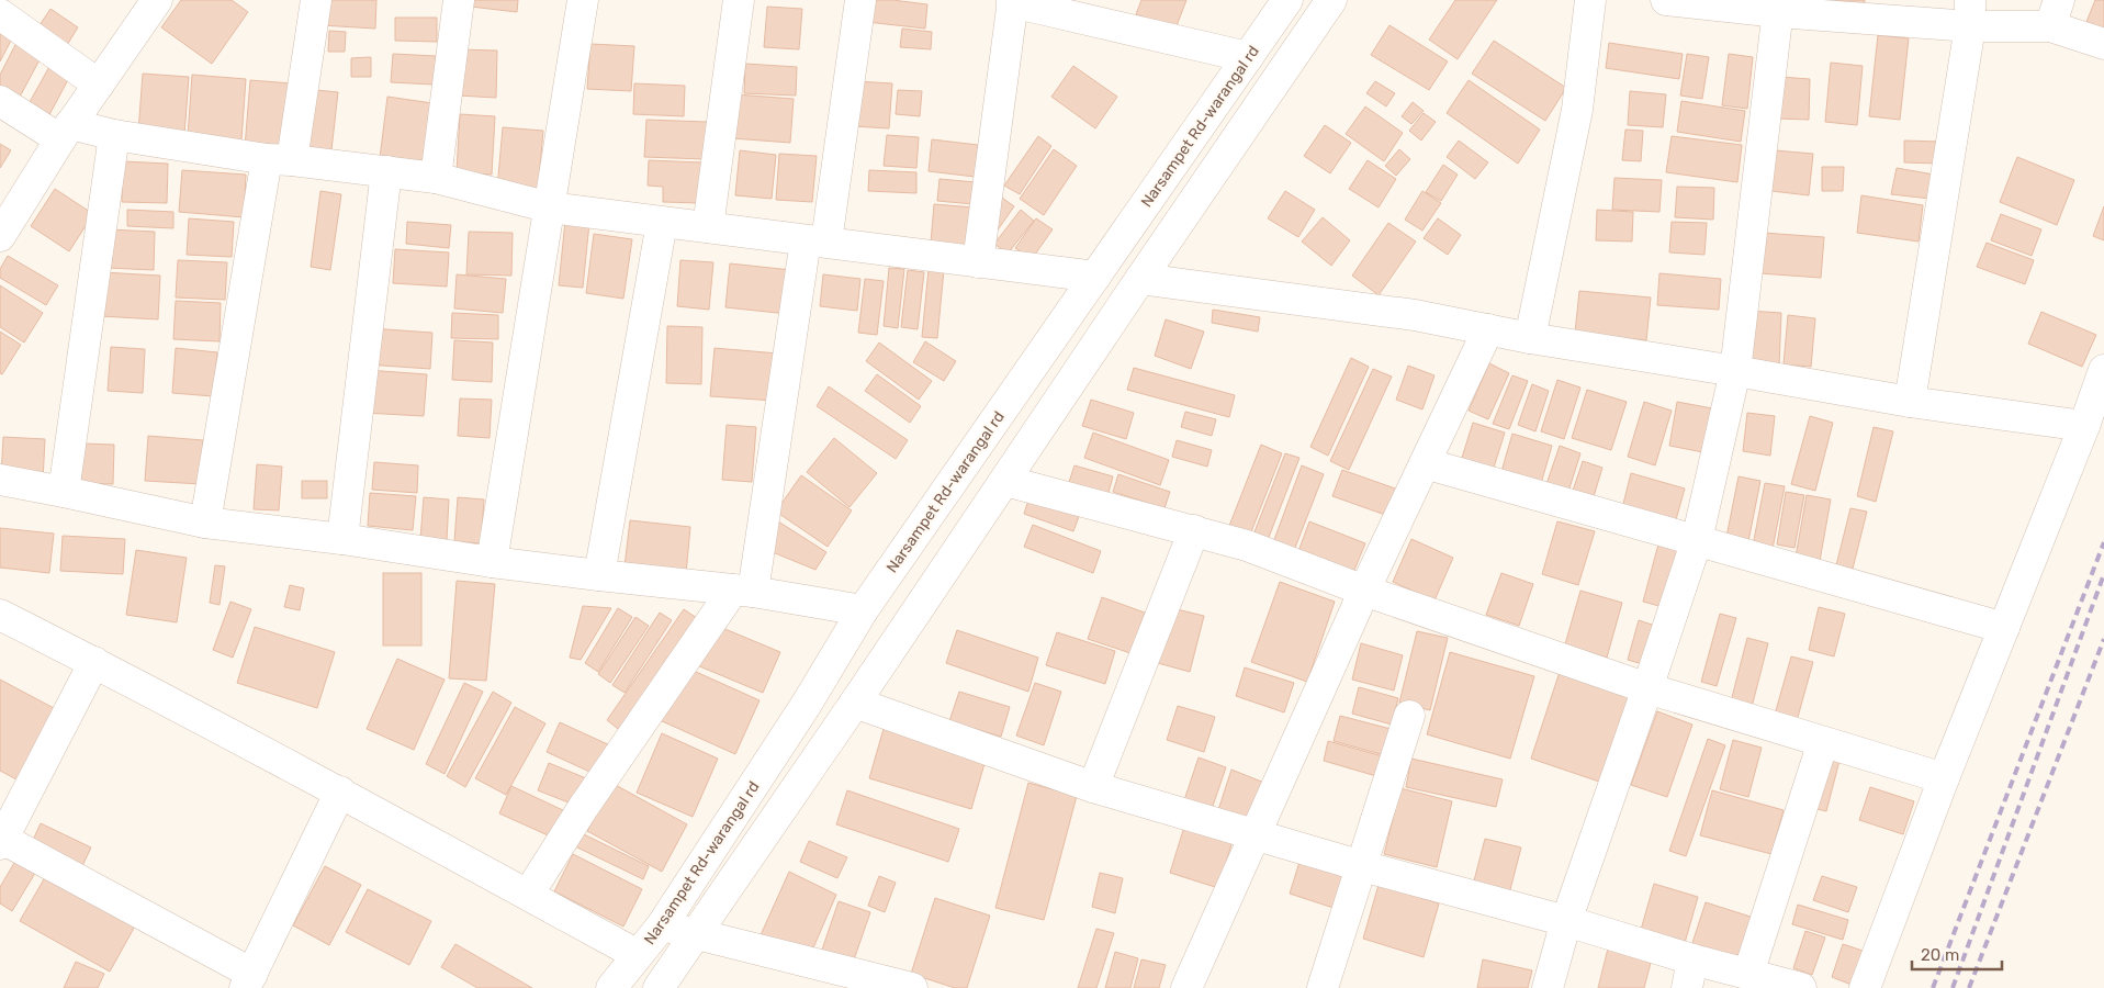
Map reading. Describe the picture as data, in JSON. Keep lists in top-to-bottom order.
{
  "streets": {
    "street": ["Narsampet Rd-warangal rd"]
  },
  "scale_bar": "20 m"
}
